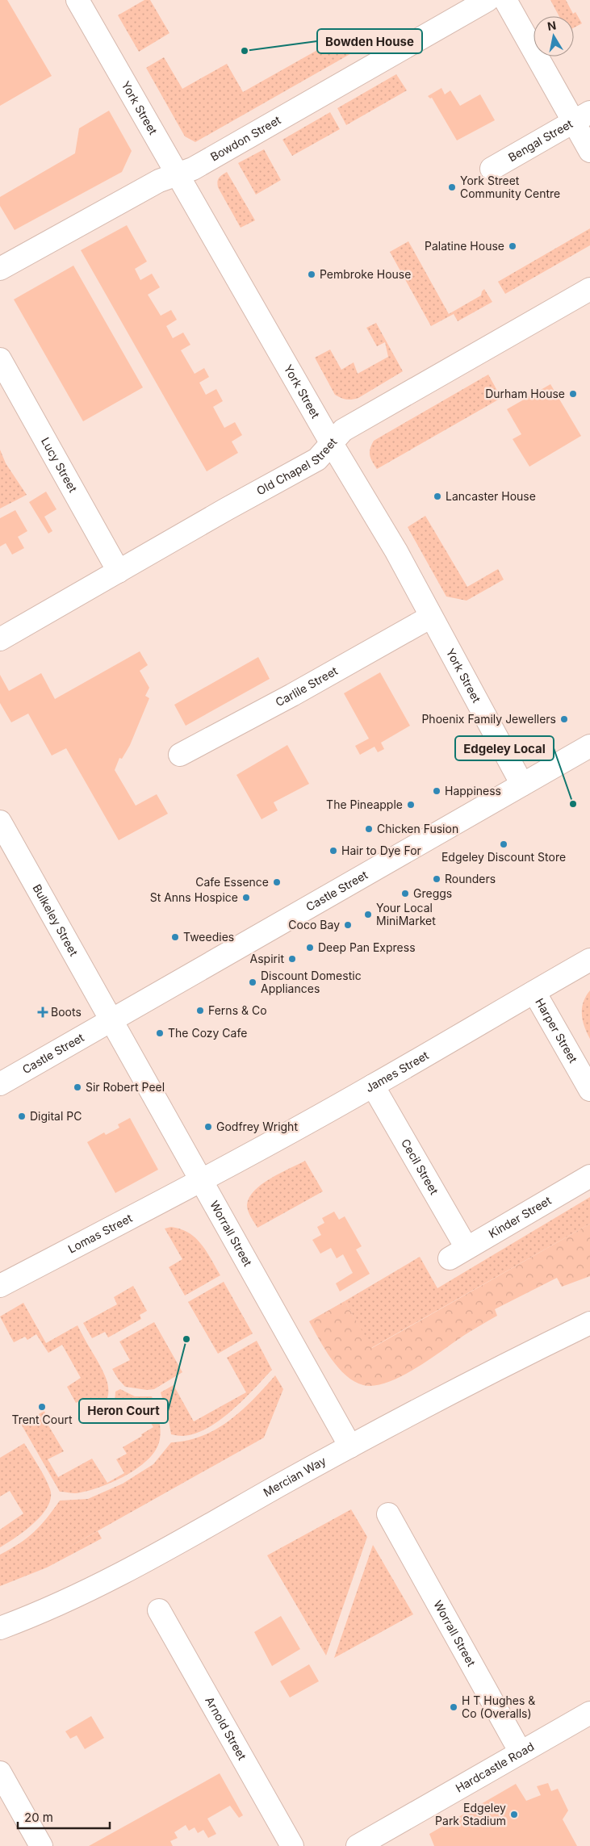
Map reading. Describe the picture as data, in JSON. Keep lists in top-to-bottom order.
{
  "streets": {
    "street": [
      "York Street",
      "Bowdon Street",
      "Bengal Street",
      "Lucy Street",
      "Old Chapel Street",
      "Carlile Street",
      "Castle Street",
      "Bulkeley Street",
      "Harper Street",
      "James Street",
      "Cecil Street",
      "Kinder Street",
      "Lomas Street",
      "Worrall Street",
      "Mercian Way",
      "Arnold Street",
      "Hardcastle Road"
    ]
  },
  "crossings": [
    ["York Street", "Bowdon Street"],
    ["York Street", "Old Chapel Street"],
    ["York Street", "Carlile Street"],
    ["York Street", "Castle Street"],
    ["Lucy Street", "Old Chapel Street"],
    ["Castle Street", "Bulkeley Street"],
    ["Castle Street", "Worrall Street"],
    ["Bulkeley Street", "Worrall Street"],
    ["Harper Street", "James Street"],
    ["James Street", "Cecil Street"],
    ["James Street", "Lomas Street"],
    ["James Street", "Worrall Street"],
    ["Cecil Street", "Kinder Street"],
    ["Lomas Street", "Worrall Street"],
    ["Worrall Street", "Mercian Way"],
    ["Worrall Street", "Hardcastle Road"]
  ],
  "places": {
    "other": [
      "Bowden House",
      "York Street Community Centre",
      "Palatine House",
      "Pembroke House",
      "Durham House",
      "Lancaster House",
      "Phoenix Family Jewellers",
      "Happiness",
      "Edgeley Local",
      "The Pineapple",
      "Chicken Fusion",
      "Edgeley Discount Store",
      "Hair to Dye For",
      "Rounders",
      "Cafe Essence",
      "Greggs",
      "St Anns Hospice",
      "Your Local MiniMarket",
      "Coco Bay",
      "Tweedies",
      "Deep Pan Express",
      "Aspirit",
      "Discount Domestic Appliances",
      "Ferns & Co",
      "The Cozy Cafe",
      "Sir Robert Peel",
      "Digital PC",
      "Godfrey Wright",
      "Heron Court",
      "Trent Court",
      "H T Hughes & Co (Overalls)",
      "Edgeley Park Stadium"
    ],
    "health": ["Boots"]
  },
  "scale_bar": "20 m",
  "north": "top"
}
